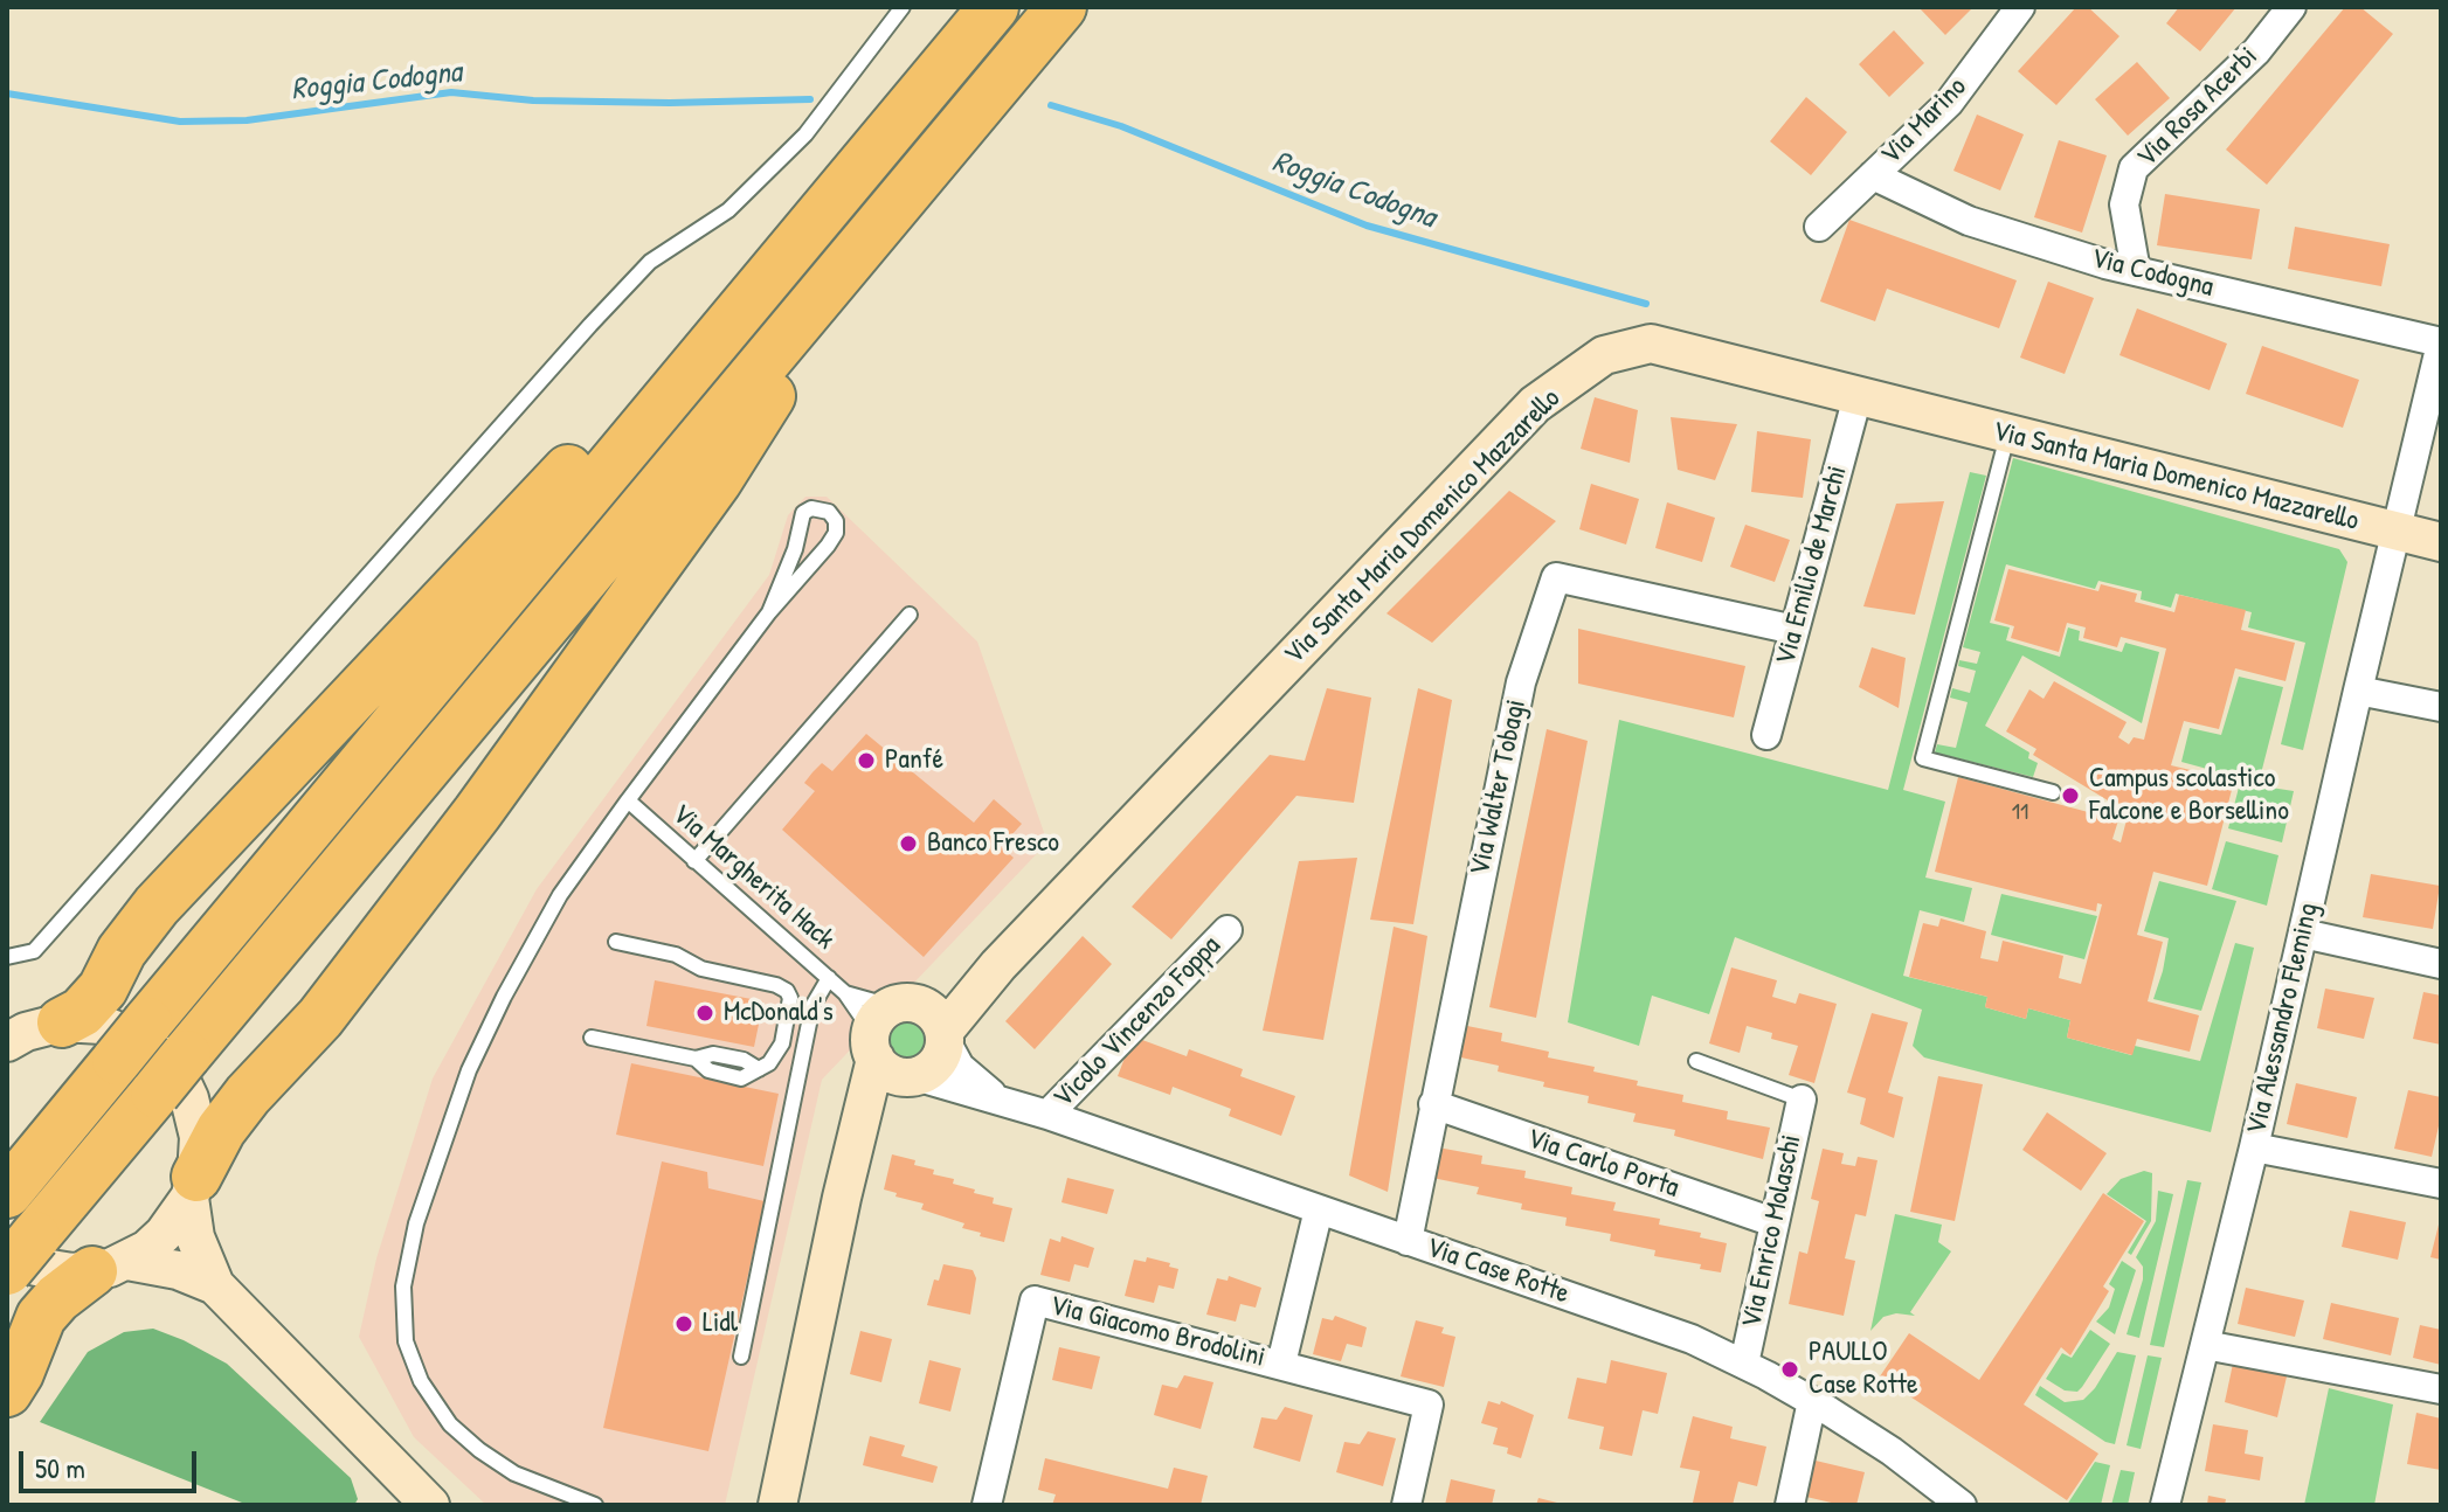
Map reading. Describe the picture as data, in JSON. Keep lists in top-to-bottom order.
{
  "streets": {
    "street": [
      "Via Rosa Acerbi",
      "Via Marino",
      "Via Codogna",
      "Via Santa Maria Domenico Mazzarello",
      "Via Emilio de Marchi",
      "Via Walter Tobagi",
      "Via Alessandro Fleming",
      "Vicolo Vincenzo Foppa",
      "Via Carlo Porta",
      "Via Enrico Molaschi",
      "Via Case Rotte",
      "Via Giacomo Brodolini"
    ],
    "lane": ["Via Margherita Hack"]
  },
  "crossings": [
    ["Via Rosa Acerbi", "Via Codogna"],
    ["Via Marino", "Via Codogna"],
    ["Via Codogna", "Via Alessandro Fleming"],
    ["Via Santa Maria Domenico Mazzarello", "Via Emilio de Marchi"],
    ["Via Santa Maria Domenico Mazzarello", "Via Alessandro Fleming"],
    ["Via Santa Maria Domenico Mazzarello", "Via Case Rotte"],
    ["Via Emilio de Marchi", "Via Walter Tobagi"],
    ["Via Walter Tobagi", "Via Carlo Porta"],
    ["Via Walter Tobagi", "Via Case Rotte"],
    ["Vicolo Vincenzo Foppa", "Via Case Rotte"],
    ["Via Carlo Porta", "Via Enrico Molaschi"],
    ["Via Enrico Molaschi", "Via Case Rotte"],
    ["Via Case Rotte", "Via Giacomo Brodolini"]
  ],
  "water": ["Roggia Codogna"],
  "places": [
    "Panfé",
    "Campus scolastico Falcone e Borsellino",
    "Banco Fresco",
    "McDonald's",
    "Lidl",
    "PAULLO Case Rotte"
  ],
  "house_numbers": ["11"],
  "scale_bar": "50 m"
}
